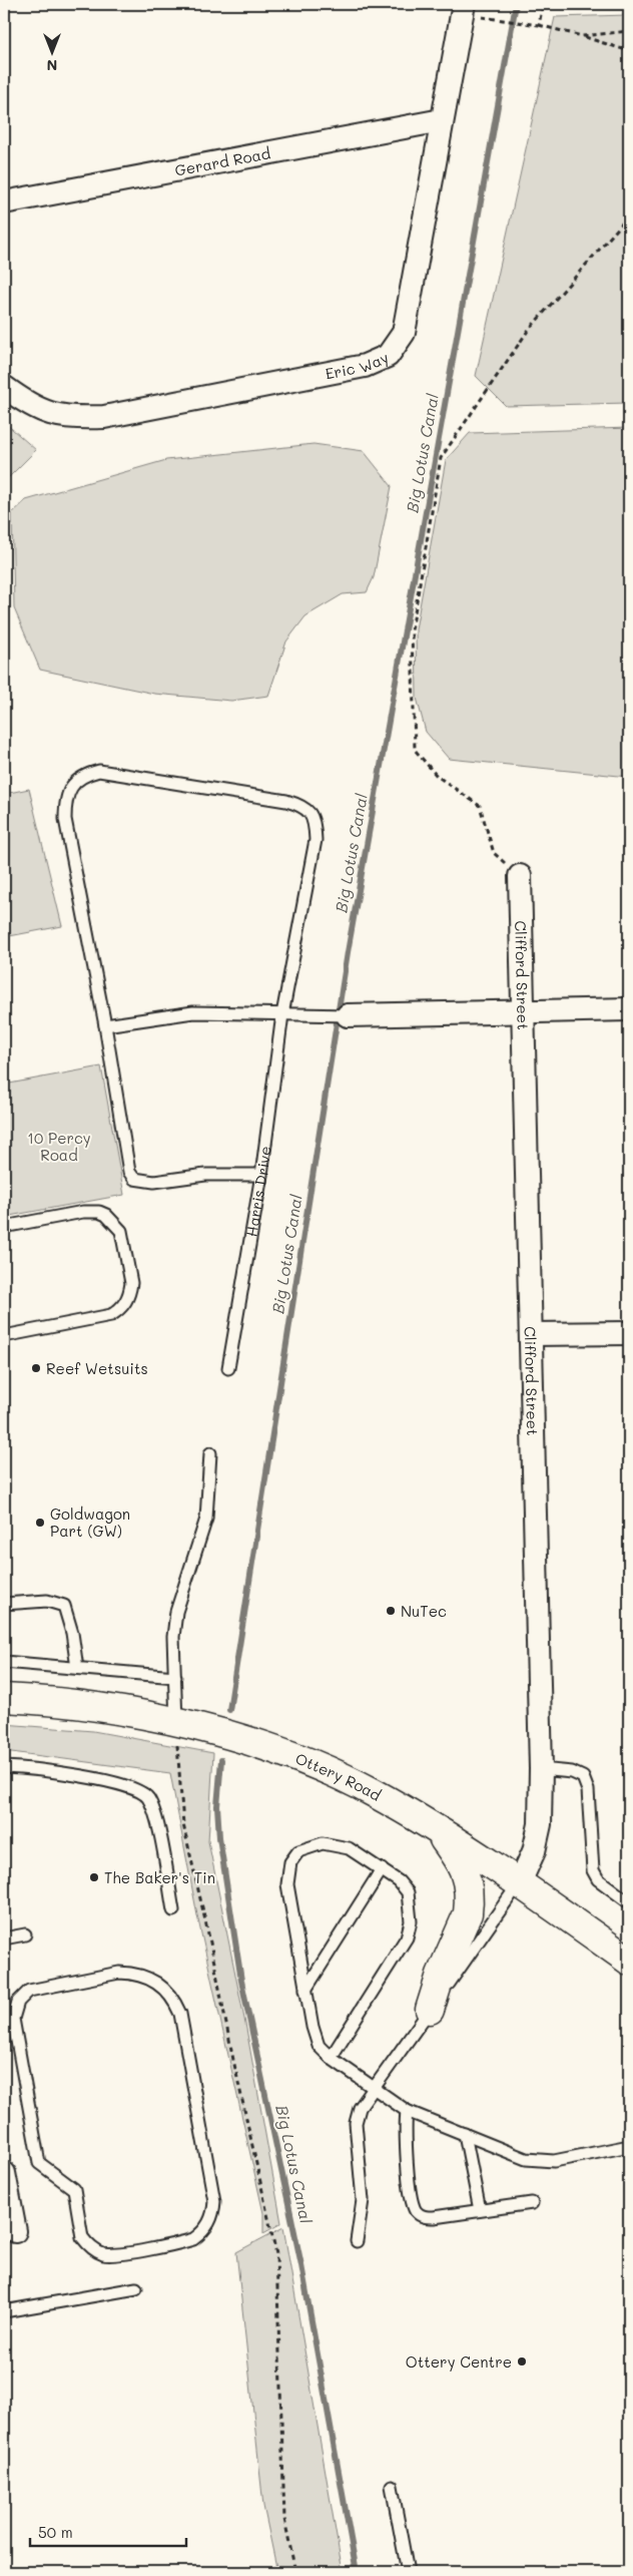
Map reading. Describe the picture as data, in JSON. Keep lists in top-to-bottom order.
{
  "streets": {
    "street": [
      "Gerard Road",
      "Eric Way",
      "Clifford Street",
      "Ottery Road"
    ],
    "lane": ["Harris Drive"]
  },
  "crossings": [
    ["Gerard Road", "Eric Way"],
    ["Clifford Street", "Ottery Road"]
  ],
  "water": ["Big Lotus Canal"],
  "parks": ["10 Percy Road"],
  "places": [
    "Reef Wetsuits",
    "Goldwagon Part (GW)",
    "NuTec",
    "The Baker's Tin",
    "Ottery Centre"
  ],
  "scale_bar": "50 m",
  "north": "bottom"
}
